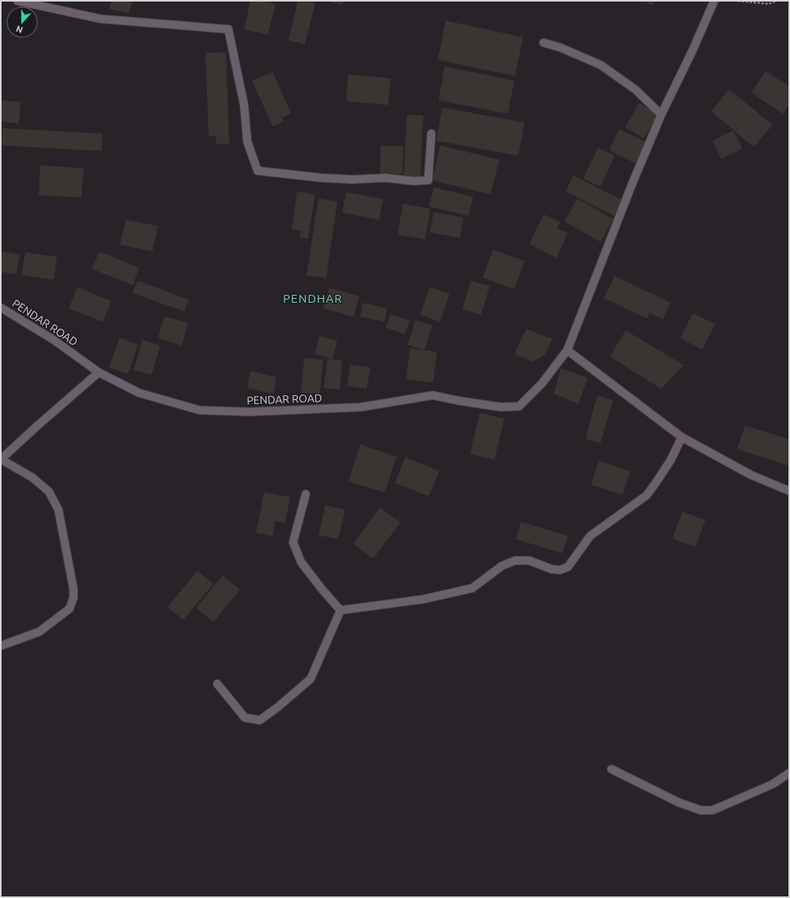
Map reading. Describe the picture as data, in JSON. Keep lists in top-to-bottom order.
{
  "streets": {
    "street": ["PENDAR ROAD"]
  },
  "districts": ["PENDHAR"],
  "north": "bottom"
}
